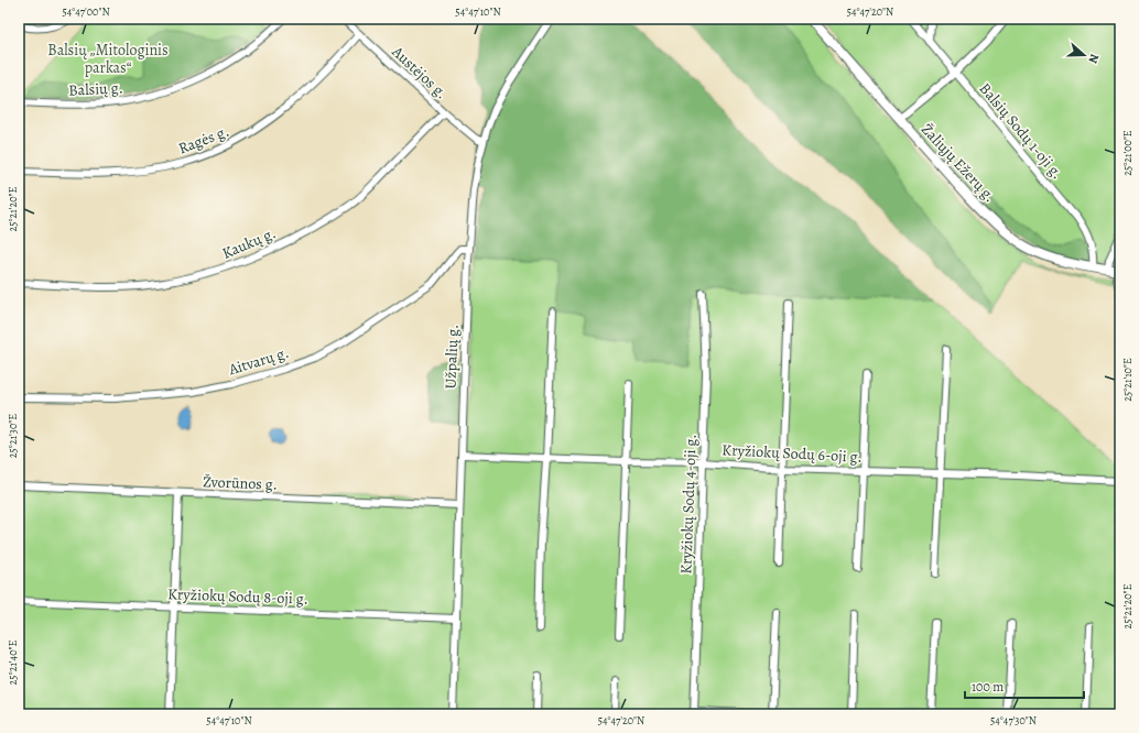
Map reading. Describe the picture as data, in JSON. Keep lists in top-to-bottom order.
{
  "streets": {
    "main road": ["Žaliųjų Ežerų g."],
    "street": [
      "Austėjos g.",
      "Balsių g.",
      "Balsių Sodų 1-oji g.",
      "Ragės g.",
      "Kaukų g.",
      "Užpalių g.",
      "Aitvarų g.",
      "Kryžiokų Sodų 6-oji g.",
      "Žvorūnos g.",
      "Kryžiokų Sodų 4-oji g.",
      "Kryžiokų Sodų 8-oji g."
    ]
  },
  "crossings": [
    ["Austėjos g.", "Ragės g."],
    ["Austėjos g.", "Kaukų g."],
    ["Austėjos g.", "Užpalių g."],
    ["Balsių Sodų 1-oji g.", "Žaliųjų Ežerų g."],
    ["Užpalių g.", "Aitvarų g."],
    ["Užpalių g.", "Kryžiokų Sodų 6-oji g."],
    ["Užpalių g.", "Žvorūnos g."],
    ["Užpalių g.", "Kryžiokų Sodų 8-oji g."],
    ["Kryžiokų Sodų 6-oji g.", "Kryžiokų Sodų 4-oji g."]
  ],
  "parks": ["Balsių „Mitologinis parkas“"],
  "scale_bar": "100 m",
  "north": "right",
  "coordinates": [
    "54°47'00\"N",
    "54°47'10\"N",
    "54°47'20\"N",
    "25°21'00\"E",
    "25°21'20\"E",
    "25°21'10\"E",
    "25°21'30\"E",
    "25°21'40\"E",
    "54°47'30\"N"
  ]
}
